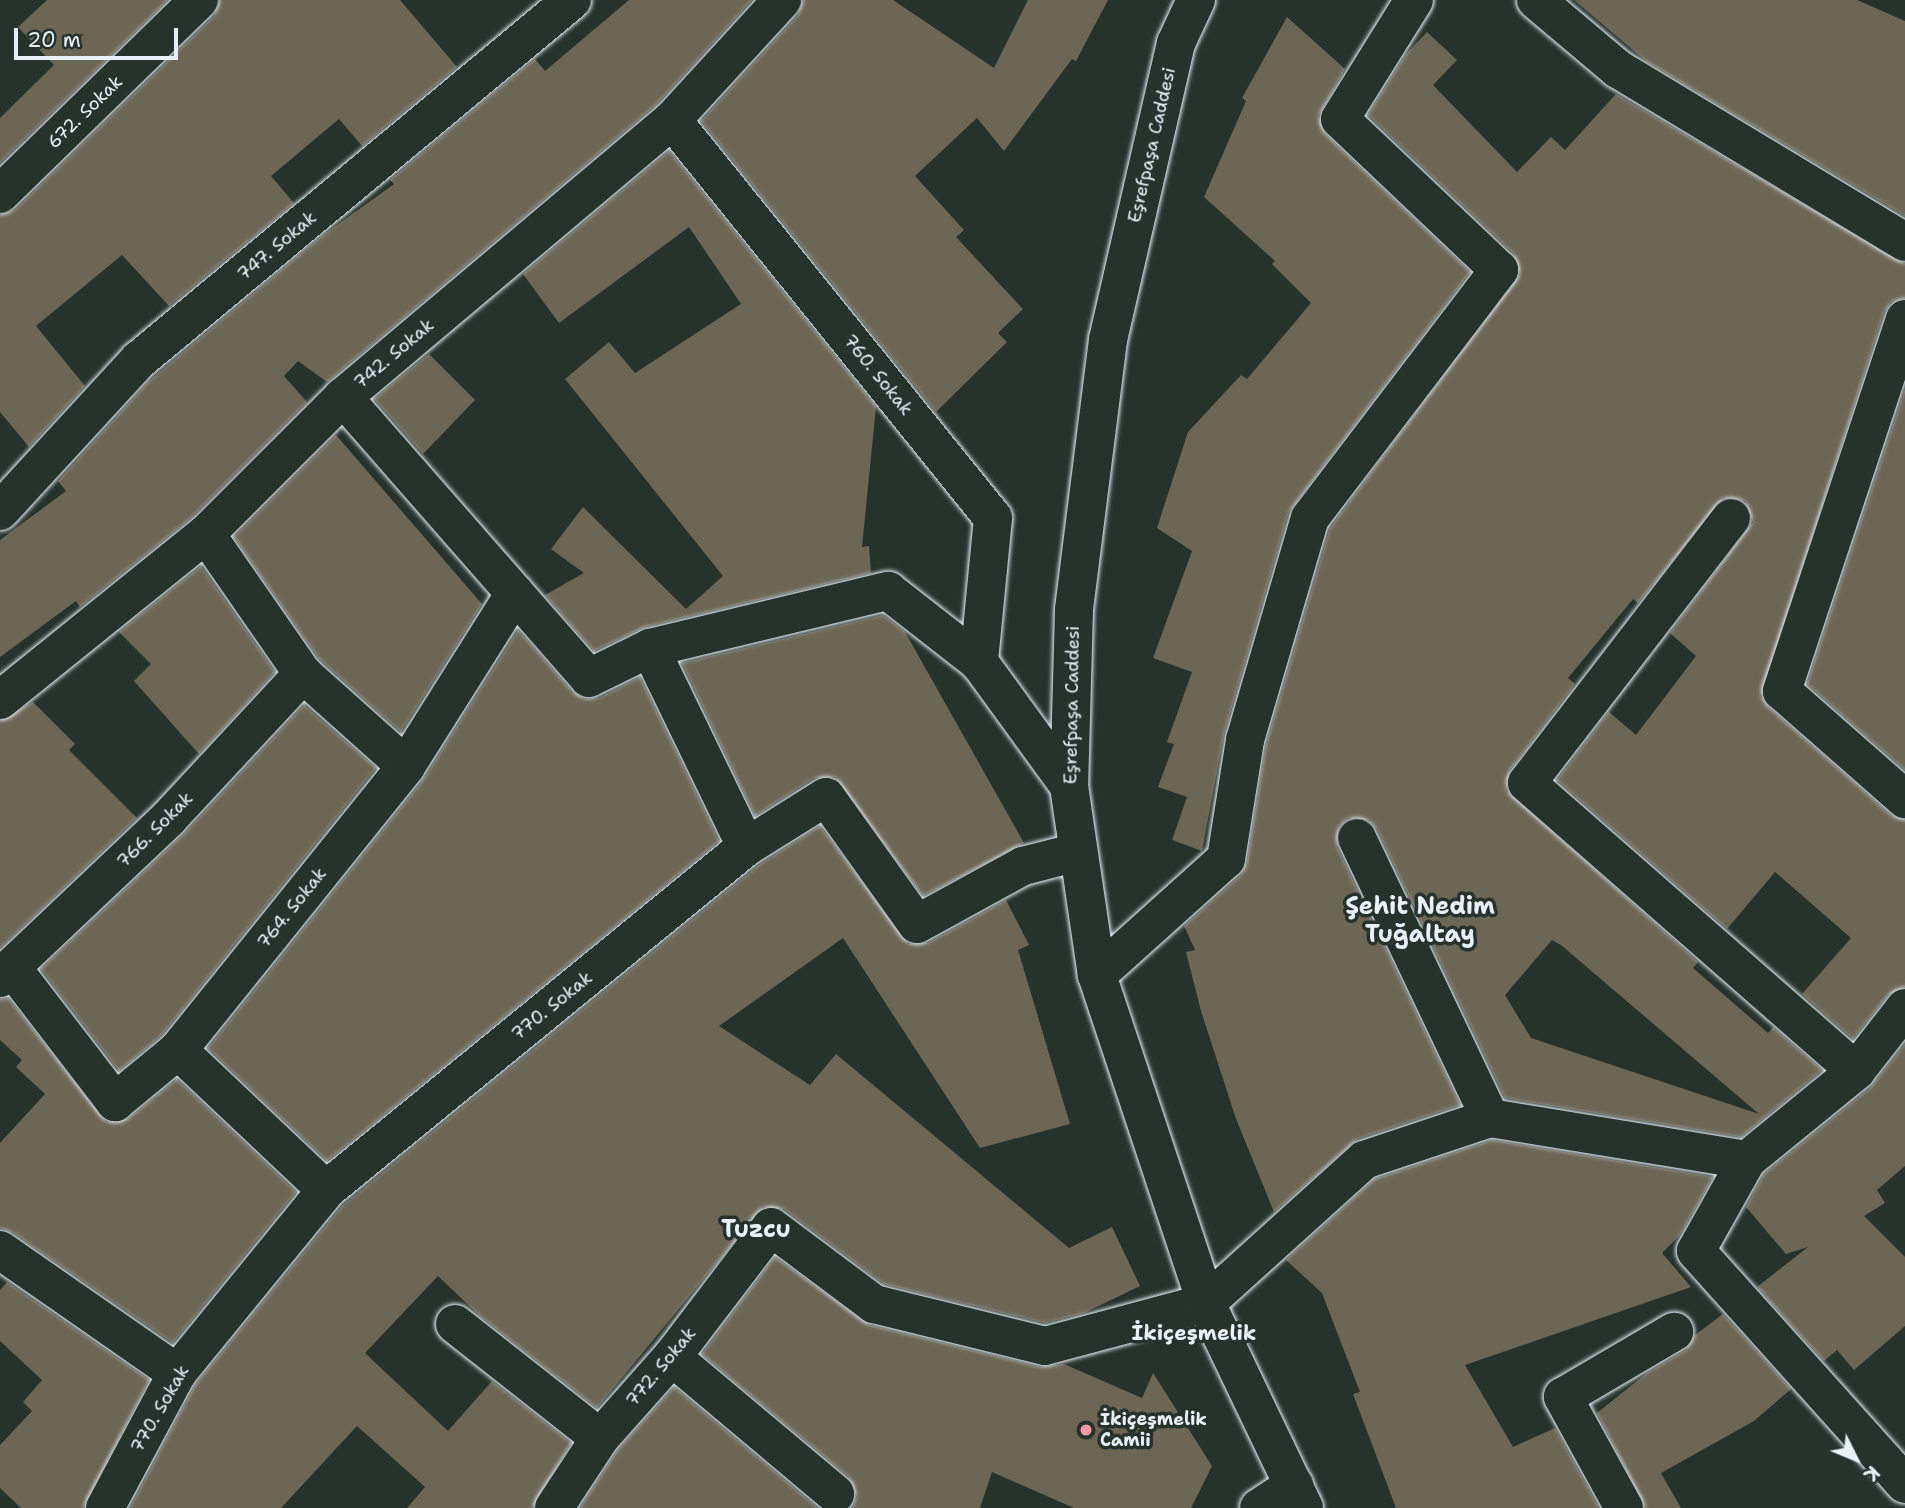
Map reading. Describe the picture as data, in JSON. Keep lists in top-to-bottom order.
{
  "streets": {
    "street": [
      "672. Sokak",
      "Eşrefpaşa Caddesi",
      "747. Sokak",
      "742. Sokak",
      "760. Sokak",
      "766. Sokak",
      "764. Sokak",
      "770. Sokak",
      "772. Sokak"
    ]
  },
  "crossings": [
    ["Eşrefpaşa Caddesi", "770. Sokak"],
    ["Eşrefpaşa Caddesi", "772. Sokak"],
    ["742. Sokak", "760. Sokak"],
    ["766. Sokak", "764. Sokak"]
  ],
  "districts": ["Şehit Nedim Tuğaltay", "Tuzcu", "İkiçeşmelik"],
  "places": ["İkiçeşmelik Camii"],
  "scale_bar": "20 m",
  "north": "bottom right"
}
